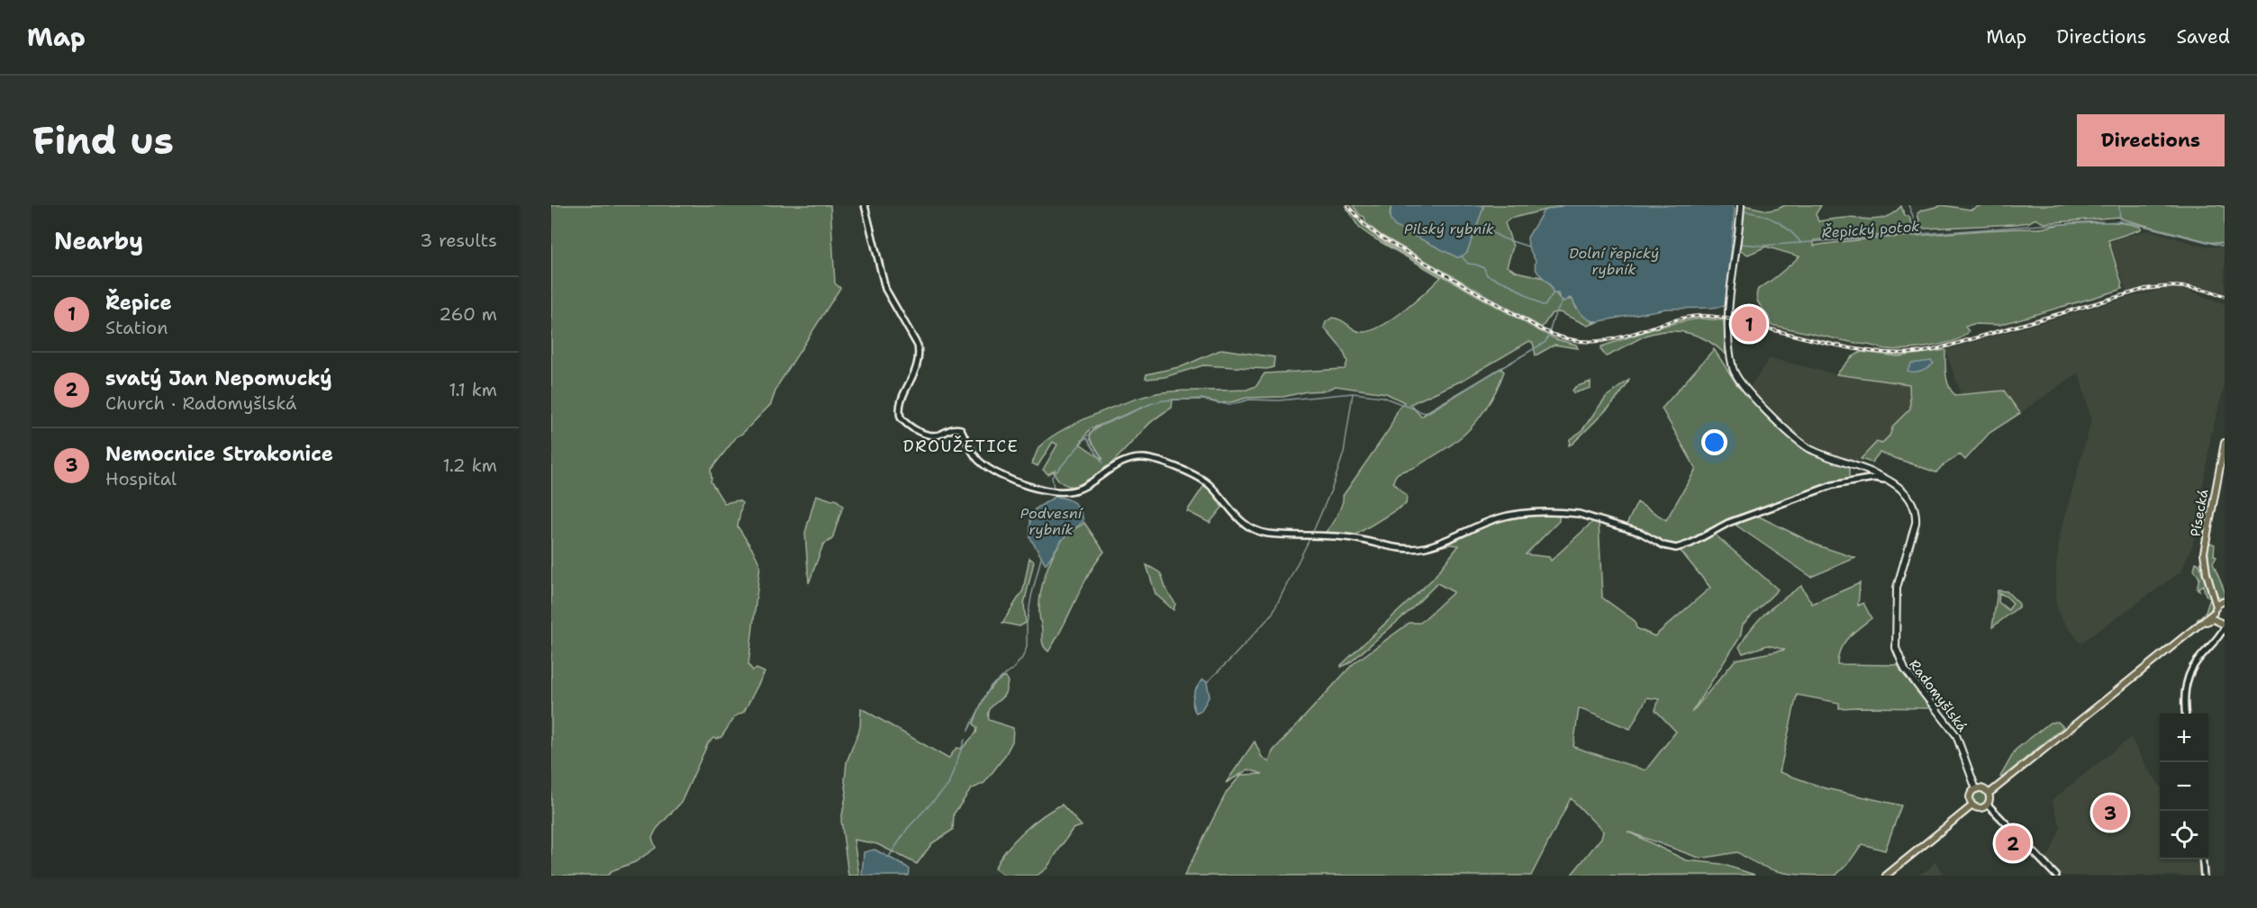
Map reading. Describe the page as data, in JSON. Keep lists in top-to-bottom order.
{
  "streets": {
    "main road": ["Písecká", "Radomyšlská"]
  },
  "districts": ["DROUŽETICE"],
  "water": [
    "Pilský rybník",
    "Řepický potok",
    "Dolní řepický rybník",
    "Podvesní rybník"
  ],
  "page": {
    "header": "Map",
    "nav": ["Map", "Directions", "Saved"],
    "buttons": "Directions",
    "title": "Find us",
    "heading": ["Nearby", "3 results"],
    "list": [
      {
        "mark": "1",
        "name": "Řepice",
        "note": "Station",
        "value": "260 m"
      },
      {
        "mark": "2",
        "name": "svatý Jan Nepomucký",
        "note": "Church · Radomyšlská",
        "value": "1.1 km"
      },
      {
        "mark": "3",
        "name": "Nemocnice Strakonice",
        "note": "Hospital",
        "value": "1.2 km"
      }
    ],
    "pins": ["1", "3", "2"],
    "map_buttons": ["+", "−"]
  }
}
